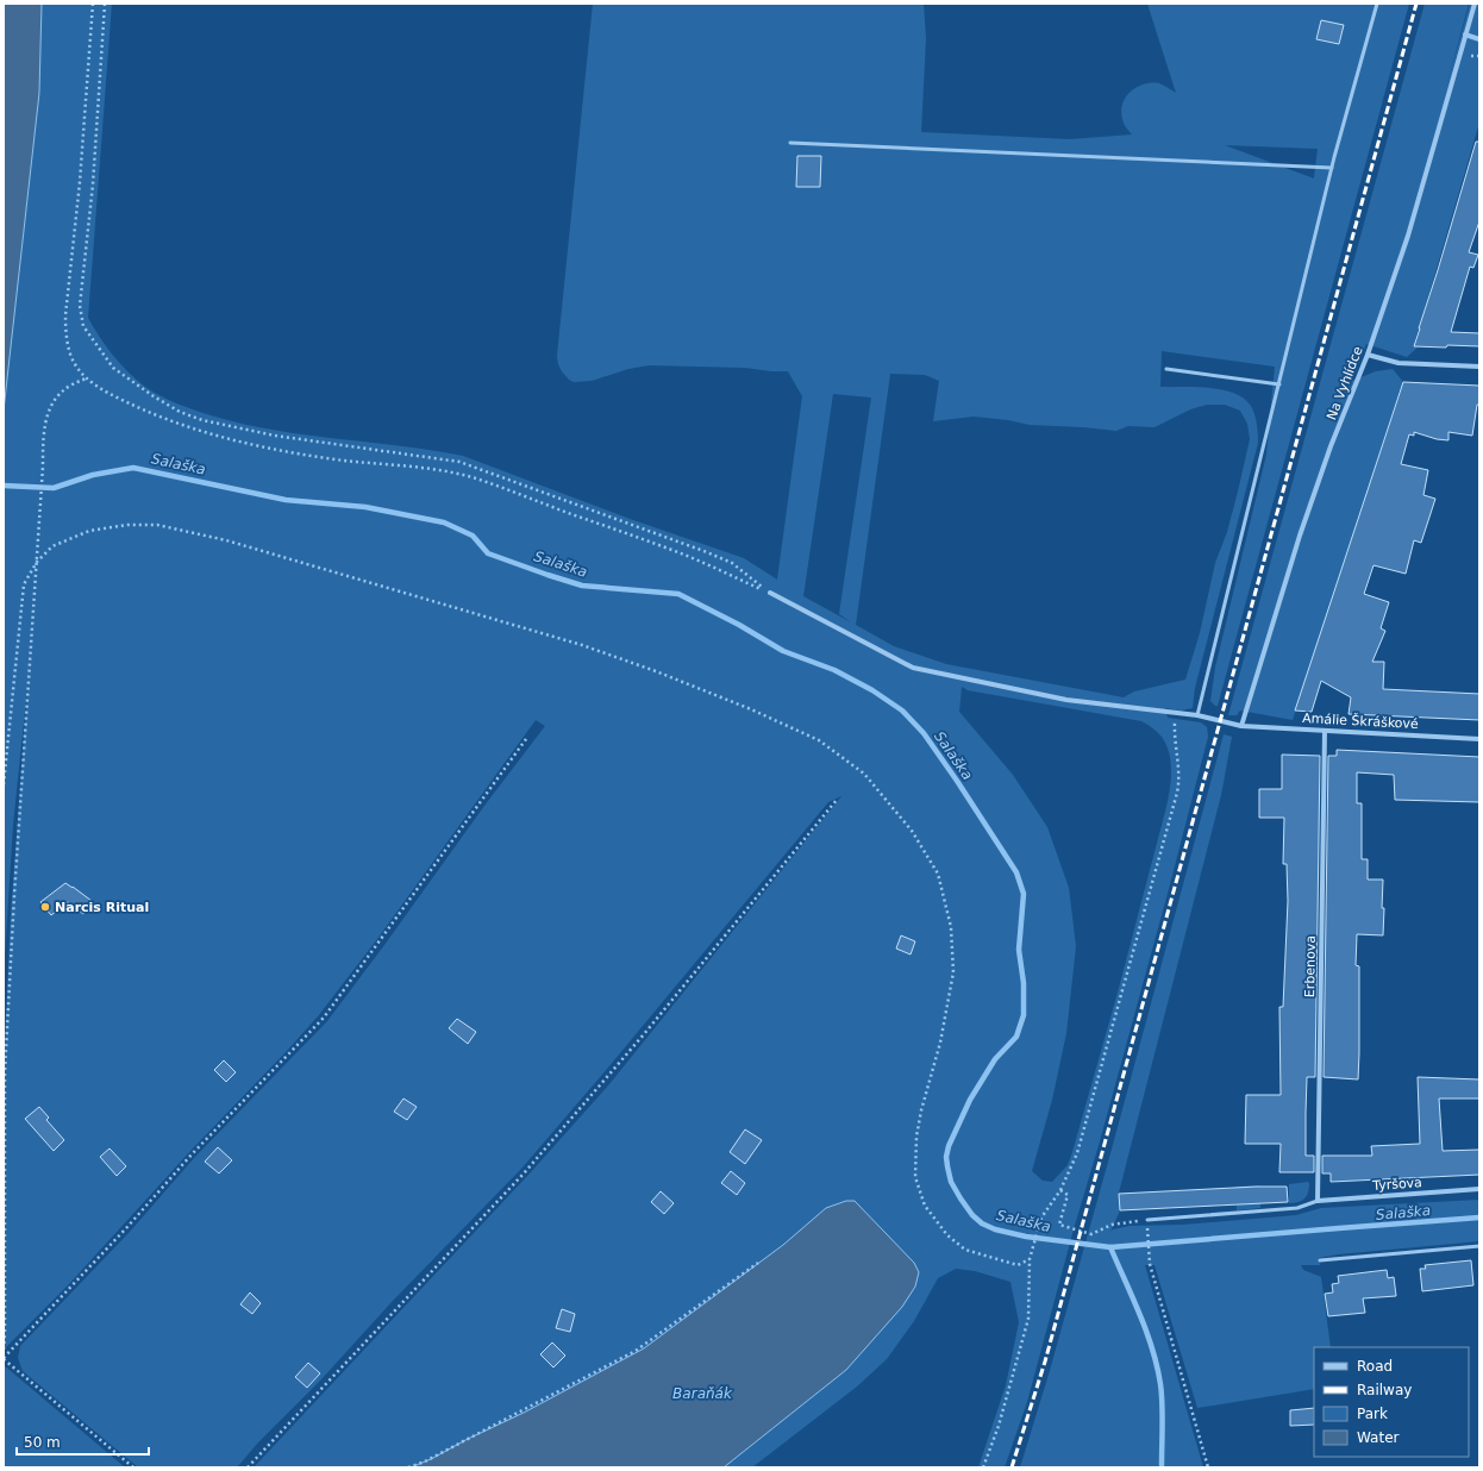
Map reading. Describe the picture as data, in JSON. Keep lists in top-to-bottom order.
{
  "streets": {
    "street": [
      "Na Vyhlídce",
      "Amálie Škráškové",
      "Erbenova",
      "Tyršova"
    ]
  },
  "crossings": [
    ["Na Vyhlídce", "Amálie Škráškové"],
    ["Amálie Škráškové", "Erbenova"],
    ["Erbenova", "Tyršova"]
  ],
  "water": ["Salaška", "Baraňák"],
  "places": ["Narcis Ritual"],
  "legend": [
    "Road",
    "Railway",
    "Park",
    "Water"
  ],
  "scale_bar": "50 m"
}
